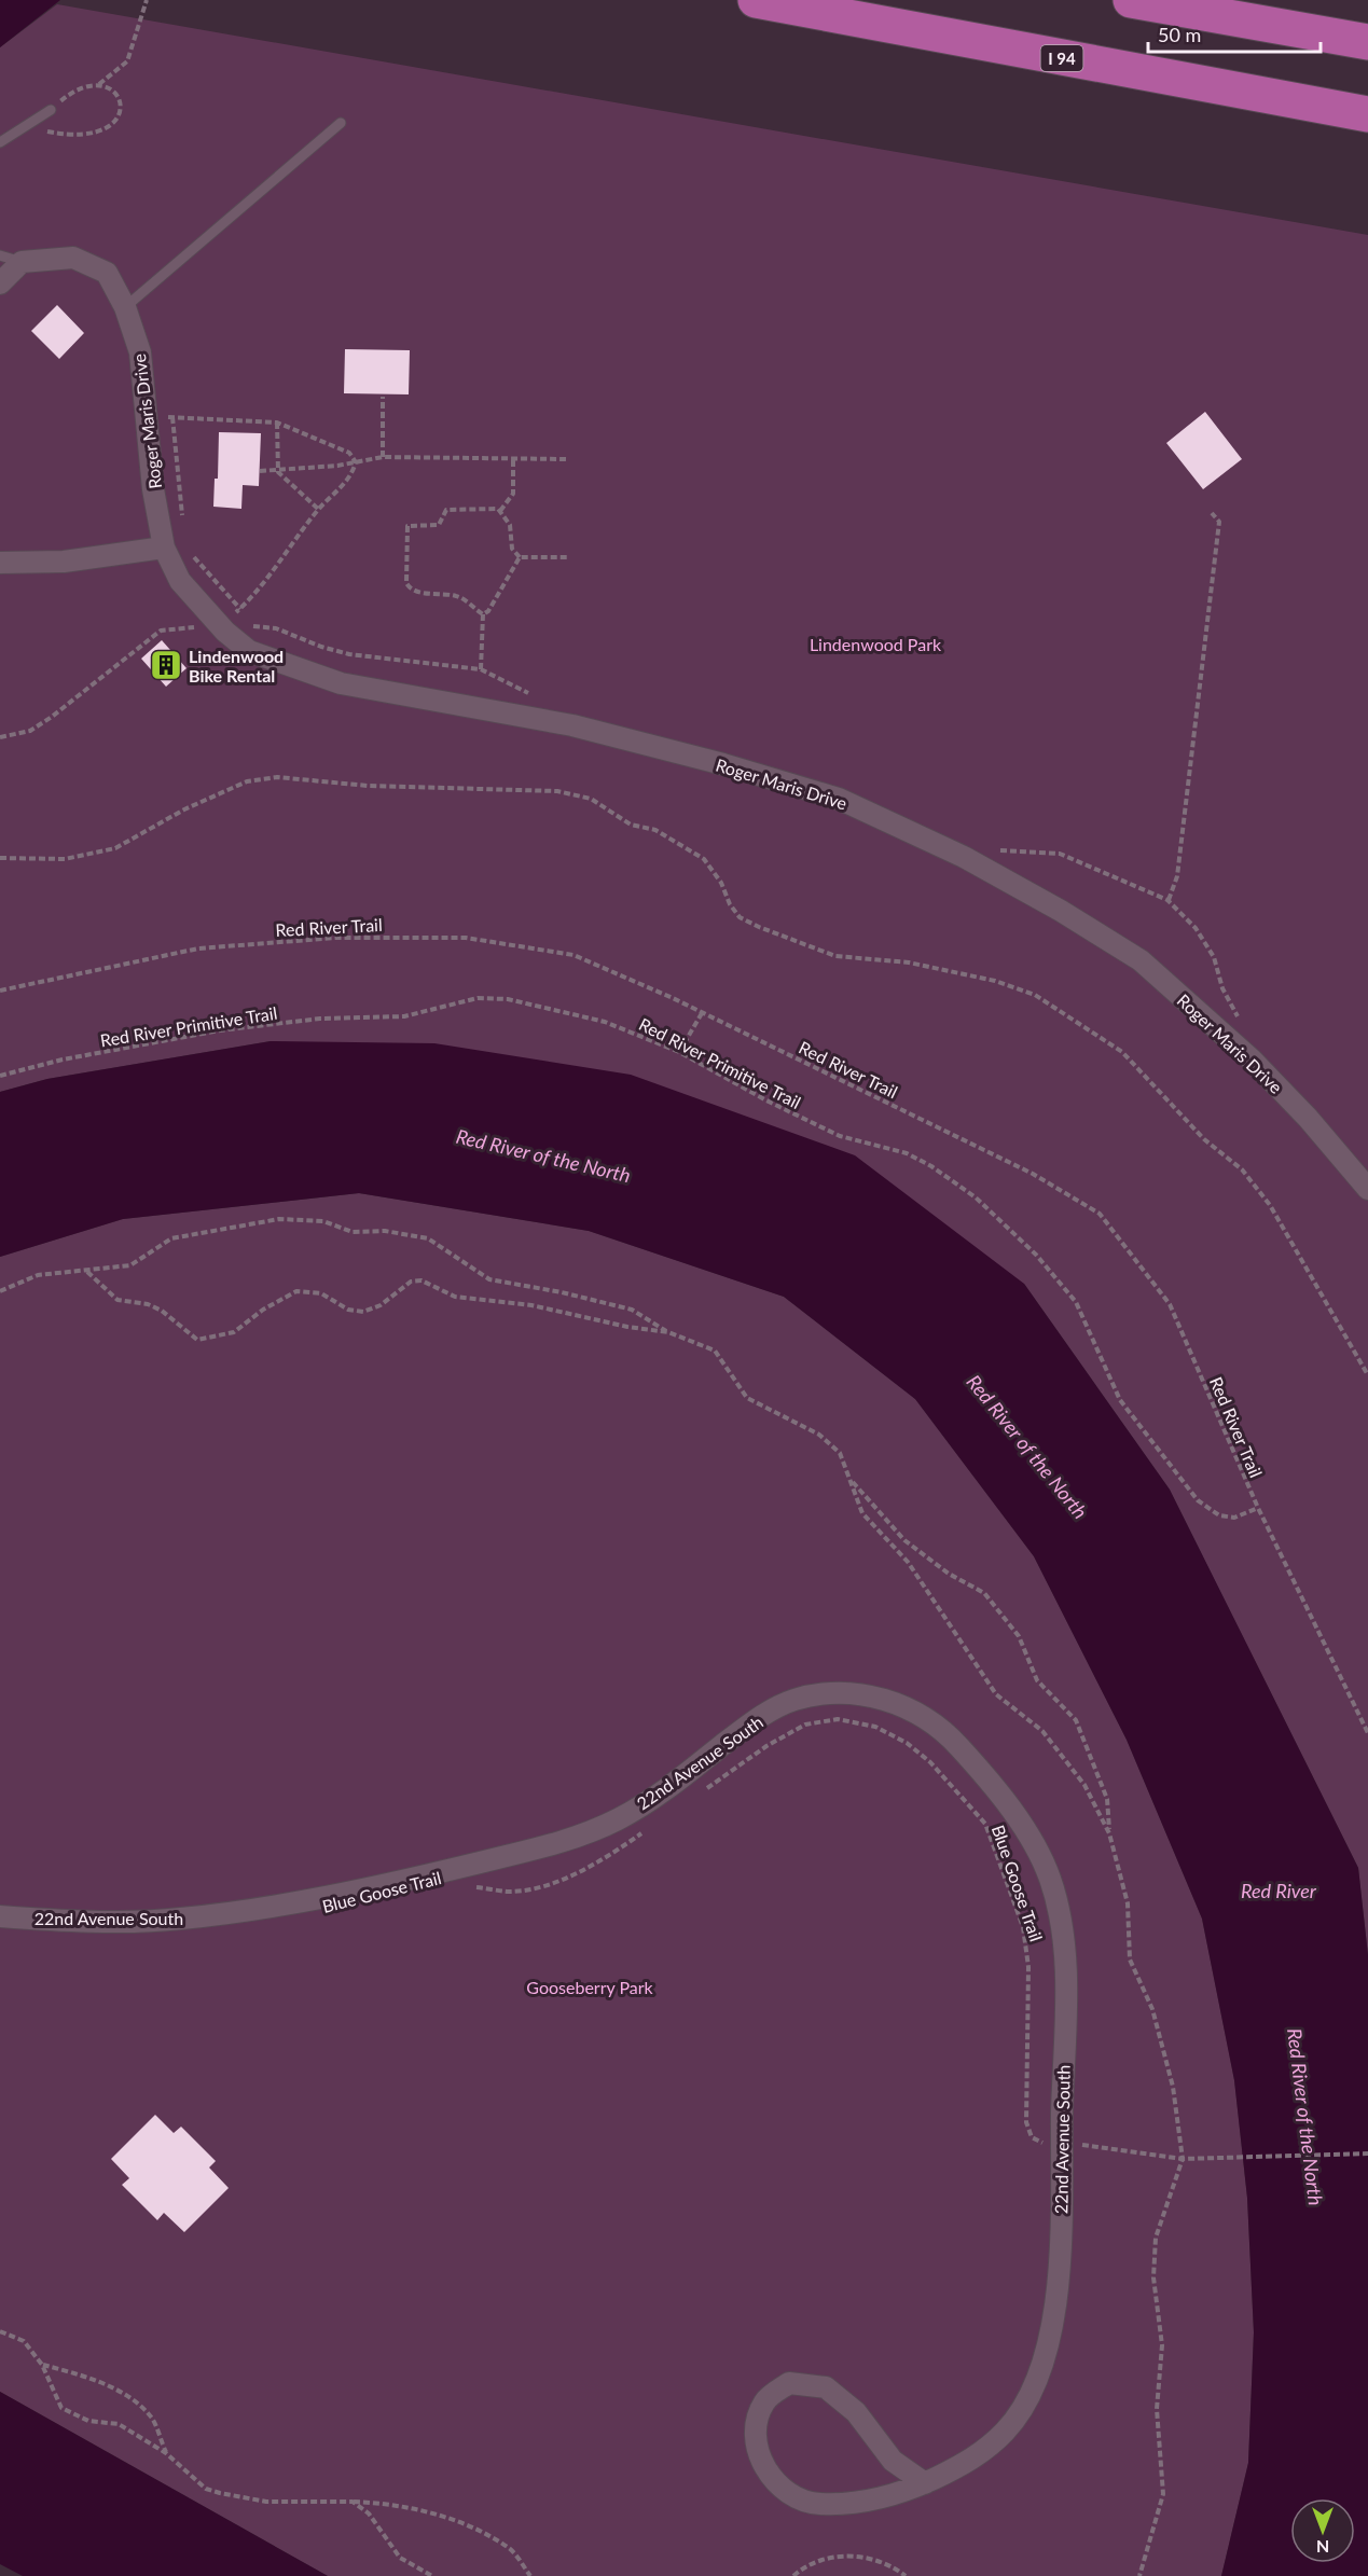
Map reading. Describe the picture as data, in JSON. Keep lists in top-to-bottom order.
{
  "streets": {
    "highway": ["I 94"],
    "street": ["Roger Maris Drive", "22nd Avenue South"],
    "path": ["Red River Trail", "Red River Primitive Trail", "Blue Goose Trail"]
  },
  "crossings": [
    ["Red River Trail", "Red River Primitive Trail"],
    ["22nd Avenue South", "Blue Goose Trail"]
  ],
  "water": ["Red River of the North", "Red River"],
  "parks": ["Lindenwood Park", "Gooseberry Park"],
  "places": {
    "building": ["Lindenwood Bike Rental"]
  },
  "scale_bar": "50 m",
  "north": "bottom"
}
